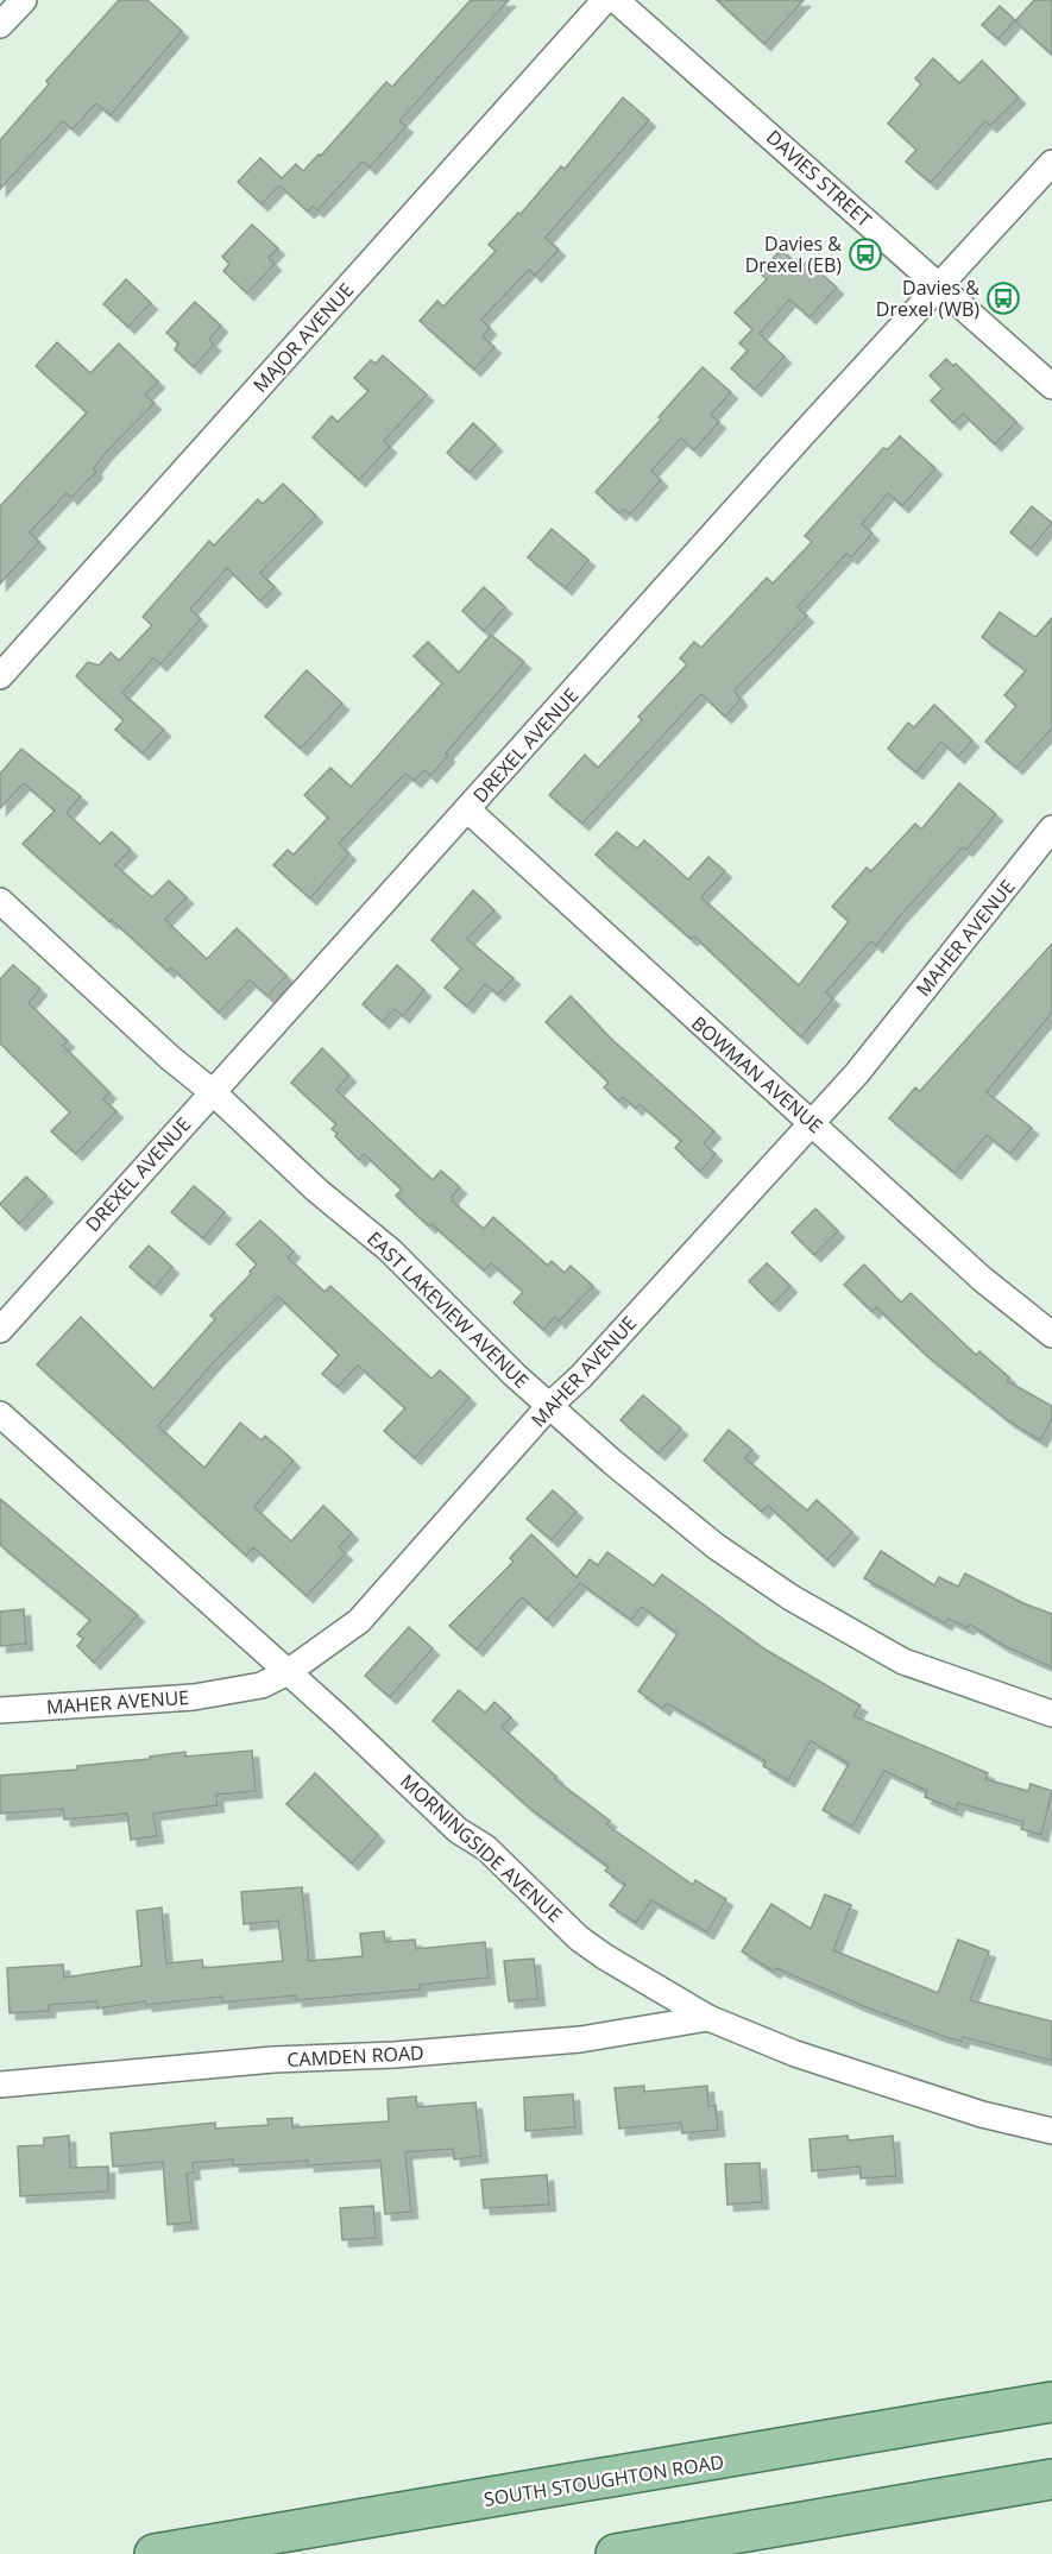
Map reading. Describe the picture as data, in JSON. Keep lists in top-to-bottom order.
{
  "streets": {
    "main road": ["SOUTH STOUGHTON ROAD"],
    "street": [
      "DAVIES STREET",
      "MAJOR AVENUE",
      "DREXEL AVENUE",
      "MAHER AVENUE",
      "BOWMAN AVENUE",
      "EAST LAKEVIEW AVENUE",
      "MORNINGSIDE AVENUE",
      "CAMDEN ROAD"
    ]
  },
  "crossings": [
    ["DAVIES STREET", "DREXEL AVENUE"],
    ["DREXEL AVENUE", "BOWMAN AVENUE"],
    ["DREXEL AVENUE", "EAST LAKEVIEW AVENUE"],
    ["MAHER AVENUE", "BOWMAN AVENUE"],
    ["MAHER AVENUE", "EAST LAKEVIEW AVENUE"],
    ["MAHER AVENUE", "MORNINGSIDE AVENUE"],
    ["MORNINGSIDE AVENUE", "CAMDEN ROAD"]
  ],
  "places": {
    "bus stop": ["Davies & Drexel (EB)", "Davies & Drexel (WB)"]
  }
}
